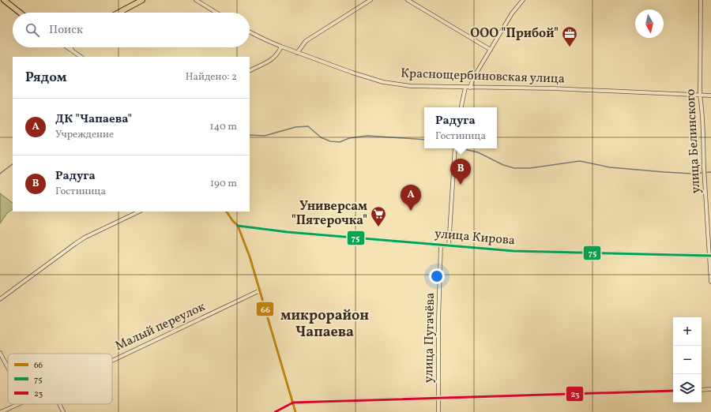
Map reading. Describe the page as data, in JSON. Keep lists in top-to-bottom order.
{
  "streets": {
    "street": [
      "Краснощербиновская улица",
      "улица Белинского",
      "улица Кирова",
      "Малый переулок",
      "улица Пугачёва"
    ]
  },
  "crossings": [
    ["Краснощербиновская улица", "улица Белинского"],
    ["улица Белинского", "улица Кирова"],
    ["улица Кирова", "улица Пугачёва"]
  ],
  "districts": ["микрорайон Чапаева"],
  "places": {
    "office": ["ООО \"Прибой\""],
    "supermarket": ["Универсам \"Пятерочка\""]
  },
  "lines": ["transit line 66", "transit line 75", "transit line 23"],
  "legend": ["66", "75", "23"],
  "north": "bottom",
  "page": {
    "search": "Поиск",
    "heading": ["Рядом", "Найдено: 2"],
    "list": [
      {
        "mark": "A",
        "name": "ДК \"Чапаева\"",
        "note": "Учреждение",
        "value": "140 m"
      },
      {
        "mark": "B",
        "name": "Радуга",
        "note": "Гостиница",
        "value": "190 m"
      }
    ],
    "popup": ["Радуга", "Гостиница"],
    "pins": ["B", "A"],
    "map_buttons": ["+", "−"]
  }
}
